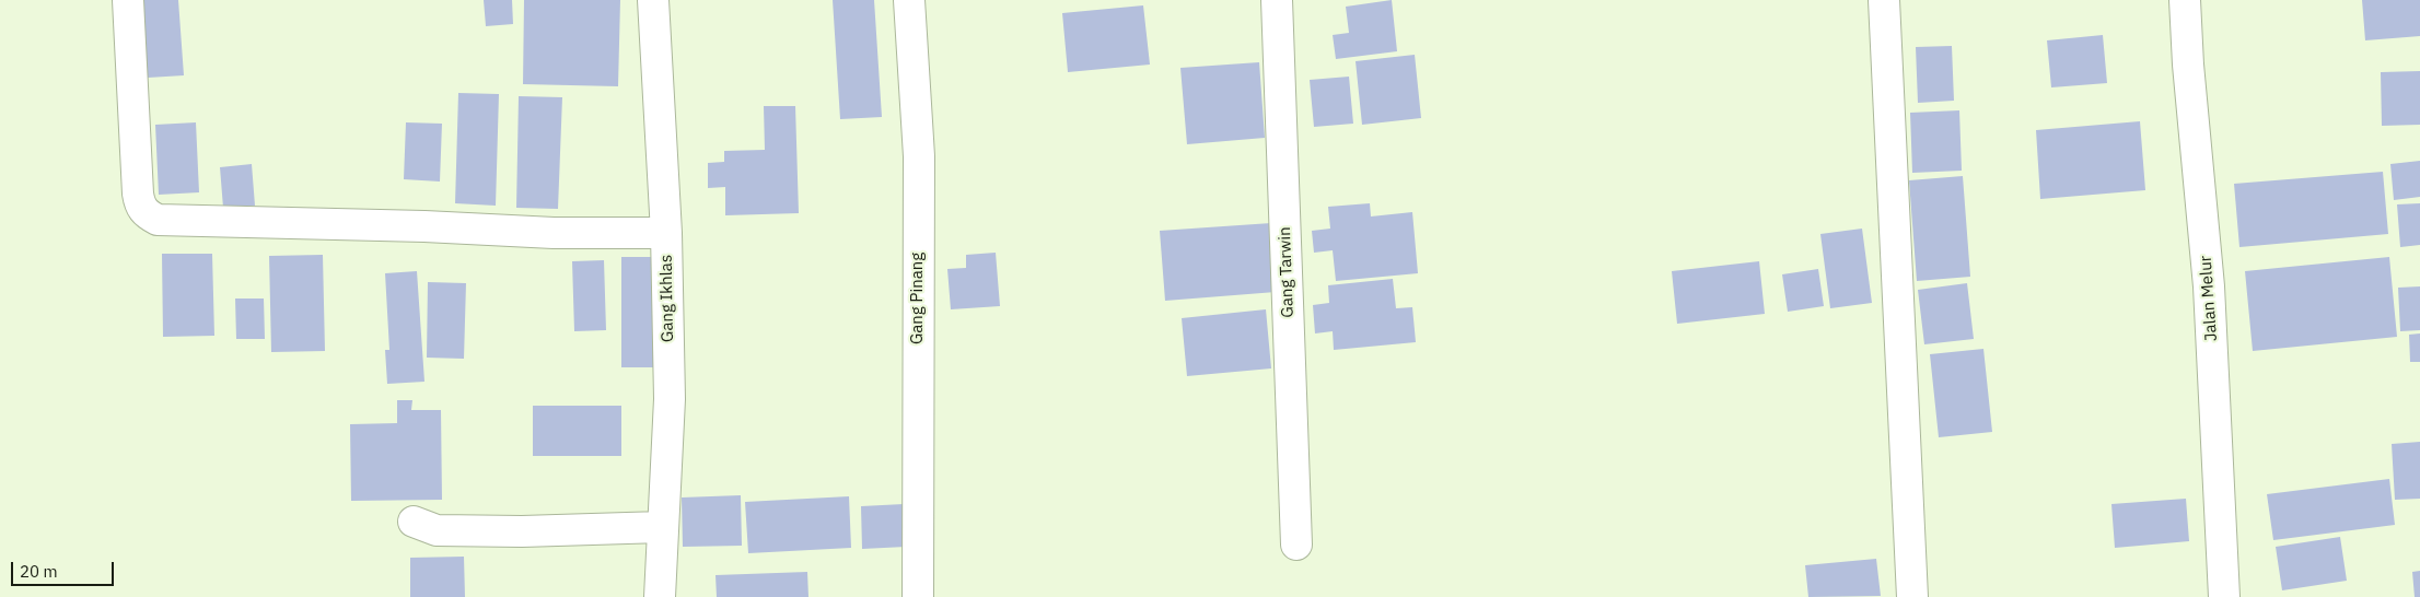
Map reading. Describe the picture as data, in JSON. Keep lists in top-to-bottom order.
{
  "streets": {
    "street": [
      "Gang Tarwin",
      "Gang Ikhlas",
      "Gang Pinang",
      "Jalan Melur"
    ]
  },
  "scale_bar": "20 m"
}
